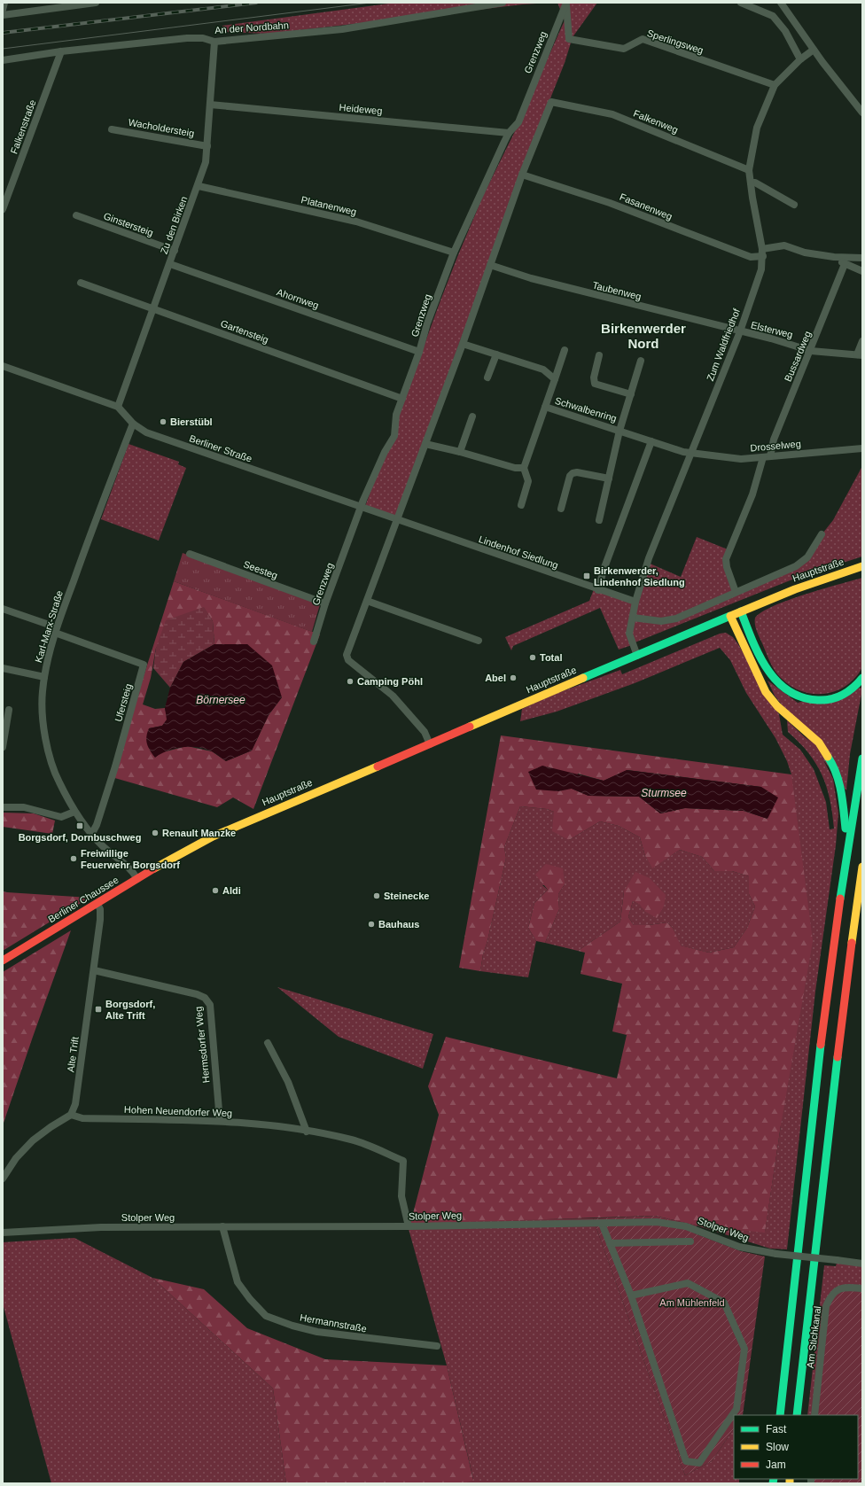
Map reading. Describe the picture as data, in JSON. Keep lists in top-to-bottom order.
{
  "streets": {
    "main road": ["Hauptstraße", "Berliner Chaussee"],
    "street": [
      "An der Nordbahn",
      "Sperlingsweg",
      "Grenzweg",
      "Heideweg",
      "Falkenweg",
      "Falkenstraße",
      "Wacholdersteig",
      "Platanenweg",
      "Fasanenweg",
      "Ginstersteig",
      "Zu den Birken",
      "Taubenweg",
      "Ahornweg",
      "Elsterweg",
      "Gartensteig",
      "Zum Waldfriedhof",
      "Bussardweg",
      "Schwalbenring",
      "Drosselweg",
      "Berliner Straße",
      "Lindenhof Siedlung",
      "Seesteg",
      "Karl-Marx-Straße",
      "Ufersteig",
      "Hermsdorfer Weg",
      "Alte Trift",
      "Hohen Neuendorfer Weg",
      "Stolper Weg",
      "Hermannstraße",
      "Am Stichkanal"
    ]
  },
  "crossings": [
    ["An der Nordbahn", "Falkenstraße"],
    ["An der Nordbahn", "Zu den Birken"],
    ["Sperlingsweg", "Grenzweg"],
    ["Sperlingsweg", "Zum Waldfriedhof"],
    ["Grenzweg", "Heideweg"],
    ["Grenzweg", "Platanenweg"],
    ["Grenzweg", "Ahornweg"],
    ["Grenzweg", "Gartensteig"],
    ["Grenzweg", "Berliner Straße"],
    ["Grenzweg", "Lindenhof Siedlung"],
    ["Grenzweg", "Seesteg"],
    ["Heideweg", "Zu den Birken"],
    ["Falkenweg", "Fasanenweg"],
    ["Falkenweg", "Zum Waldfriedhof"],
    ["Wacholdersteig", "Zu den Birken"],
    ["Platanenweg", "Zu den Birken"],
    ["Fasanenweg", "Zum Waldfriedhof"],
    ["Fasanenweg", "Bussardweg"],
    ["Ginstersteig", "Zu den Birken"],
    ["Zu den Birken", "Ahornweg"],
    ["Zu den Birken", "Gartensteig"],
    ["Zu den Birken", "Berliner Straße"],
    ["Taubenweg", "Elsterweg"],
    ["Taubenweg", "Zum Waldfriedhof"],
    ["Elsterweg", "Zum Waldfriedhof"],
    ["Elsterweg", "Bussardweg"],
    ["Zum Waldfriedhof", "Schwalbenring"],
    ["Zum Waldfriedhof", "Drosselweg"],
    ["Zum Waldfriedhof", "Lindenhof Siedlung"],
    ["Zum Waldfriedhof", "Hauptstraße"],
    ["Bussardweg", "Drosselweg"],
    ["Bussardweg", "Hauptstraße"],
    ["Schwalbenring", "Drosselweg"],
    ["Berliner Straße", "Lindenhof Siedlung"],
    ["Berliner Straße", "Karl-Marx-Straße"],
    ["Hauptstraße", "Berliner Chaussee"],
    ["Karl-Marx-Straße", "Ufersteig"],
    ["Karl-Marx-Straße", "Berliner Chaussee"],
    ["Berliner Chaussee", "Alte Trift"],
    ["Hermsdorfer Weg", "Alte Trift"],
    ["Hermsdorfer Weg", "Hohen Neuendorfer Weg"],
    ["Alte Trift", "Hohen Neuendorfer Weg"],
    ["Hohen Neuendorfer Weg", "Stolper Weg"],
    ["Stolper Weg", "Hermannstraße"]
  ],
  "districts": ["Birkenwerder Nord"],
  "water": ["Börnersee", "Sturmsee"],
  "parks": ["Am Mühlenfeld"],
  "places": {
    "other": [
      "Bierstübl",
      "Total",
      "Abel",
      "Camping Pöhl",
      "Renault Manzke",
      "Freiwillige Feuerwehr Borgsdorf",
      "Aldi",
      "Steinecke",
      "Bauhaus"
    ],
    "transit": ["Birkenwerder, Lindenhof Siedlung", "Borgsdorf, Dornbuschweg", "Borgsdorf, Alte Trift"]
  },
  "legend": ["Fast", "Slow", "Jam"]
}
